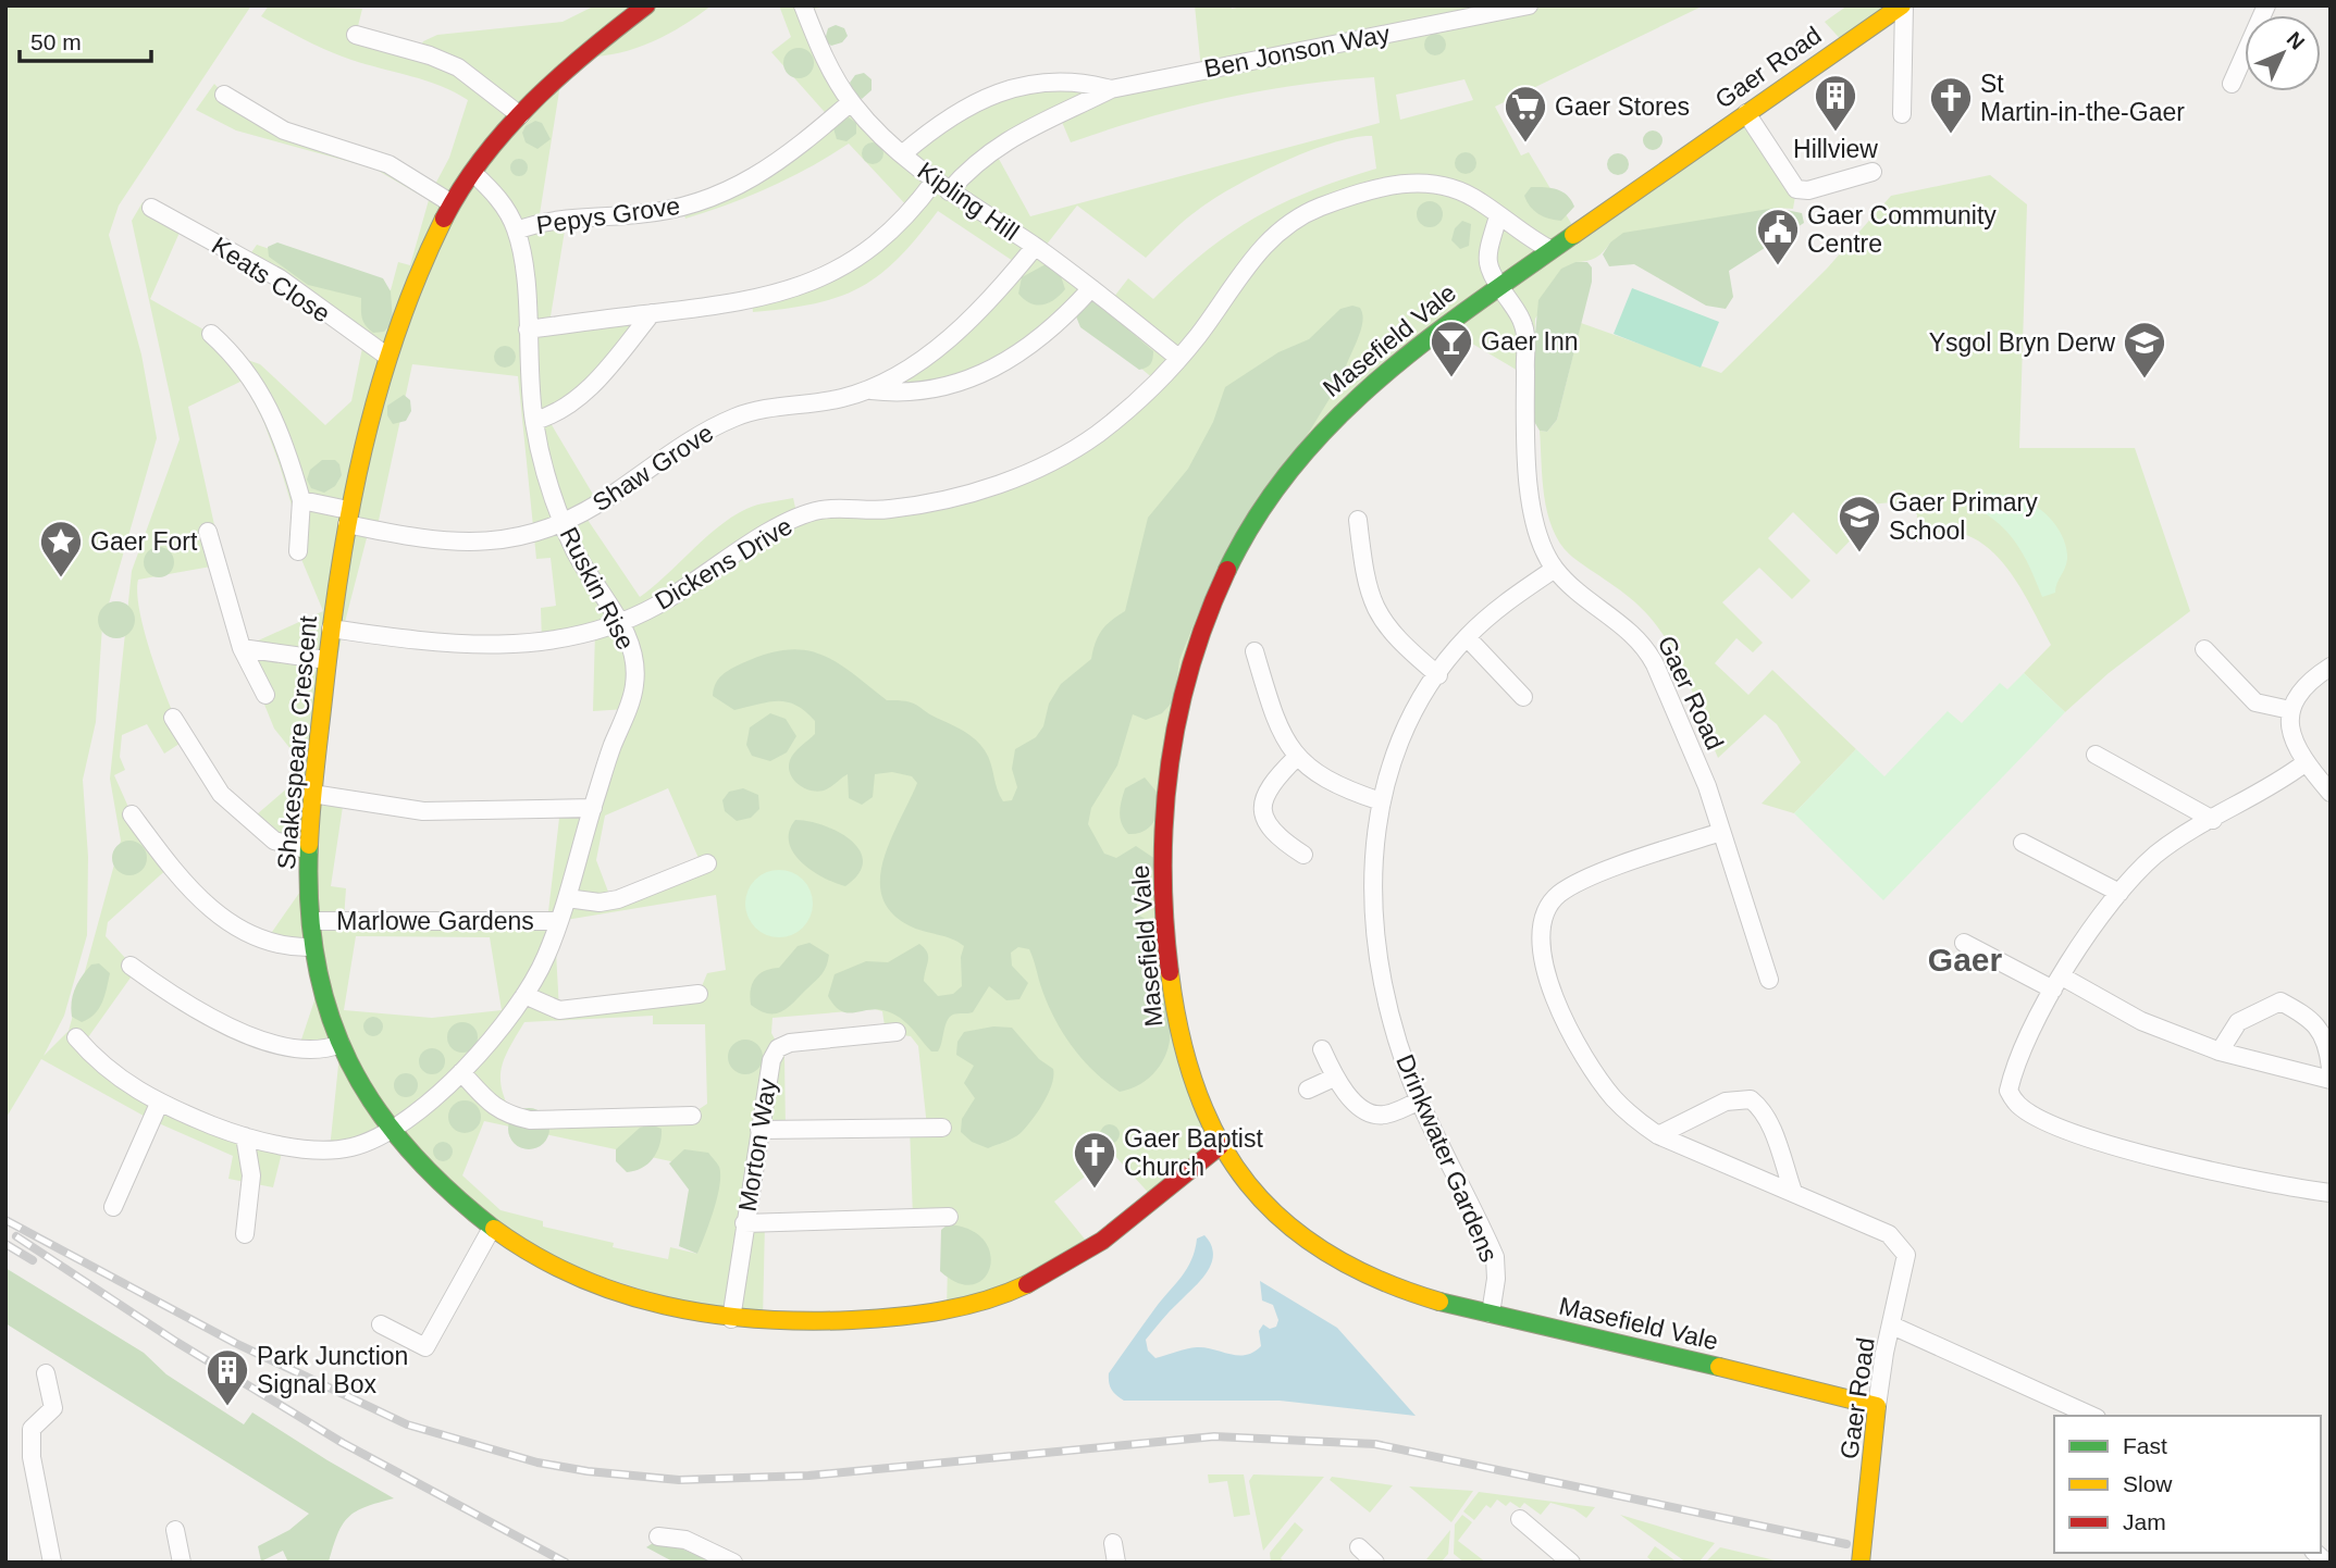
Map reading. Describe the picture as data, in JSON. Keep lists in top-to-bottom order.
{
  "streets": {
    "street": [
      "Ben Jonson Way",
      "Gaer Road",
      "Kipling Hill",
      "Pepys Grove",
      "Keats Close",
      "Masefield Vale",
      "Shaw Grove",
      "Dickens Drive",
      "Ruskin Rise",
      "Shakespeare Crescent",
      "Marlowe Gardens",
      "Morton Way",
      "Drinkwater Gardens"
    ]
  },
  "crossings": [
    ["Ben Jonson Way", "Kipling Hill"],
    ["Ben Jonson Way", "Ruskin Rise"],
    ["Gaer Road", "Masefield Vale"],
    ["Gaer Road", "Dickens Drive"],
    ["Gaer Road", "Drinkwater Gardens"],
    ["Kipling Hill", "Pepys Grove"],
    ["Kipling Hill", "Shaw Grove"],
    ["Kipling Hill", "Dickens Drive"],
    ["Pepys Grove", "Ruskin Rise"],
    ["Keats Close", "Shakespeare Crescent"],
    ["Masefield Vale", "Dickens Drive"],
    ["Masefield Vale", "Shakespeare Crescent"],
    ["Masefield Vale", "Drinkwater Gardens"],
    ["Shaw Grove", "Ruskin Rise"],
    ["Shaw Grove", "Shakespeare Crescent"],
    ["Dickens Drive", "Ruskin Rise"],
    ["Dickens Drive", "Shakespeare Crescent"],
    ["Ruskin Rise", "Shakespeare Crescent"],
    ["Ruskin Rise", "Marlowe Gardens"],
    ["Shakespeare Crescent", "Marlowe Gardens"],
    ["Shakespeare Crescent", "Morton Way"]
  ],
  "districts": ["Gaer"],
  "places": {
    "building": ["Hillview", "Park Junction Signal Box"],
    "church": ["St Martin-in-the-Gaer", "Gaer Baptist Church"],
    "supermarket": ["Gaer Stores"],
    "public building": ["Gaer Community Centre"],
    "bar": ["Gaer Inn"],
    "school or university": ["Ysgol Bryn Derw", "Gaer Primary School"],
    "place": ["Gaer Fort"]
  },
  "legend": ["Fast", "Slow", "Jam"],
  "scale_bar": "50 m",
  "north": "top right"
}
